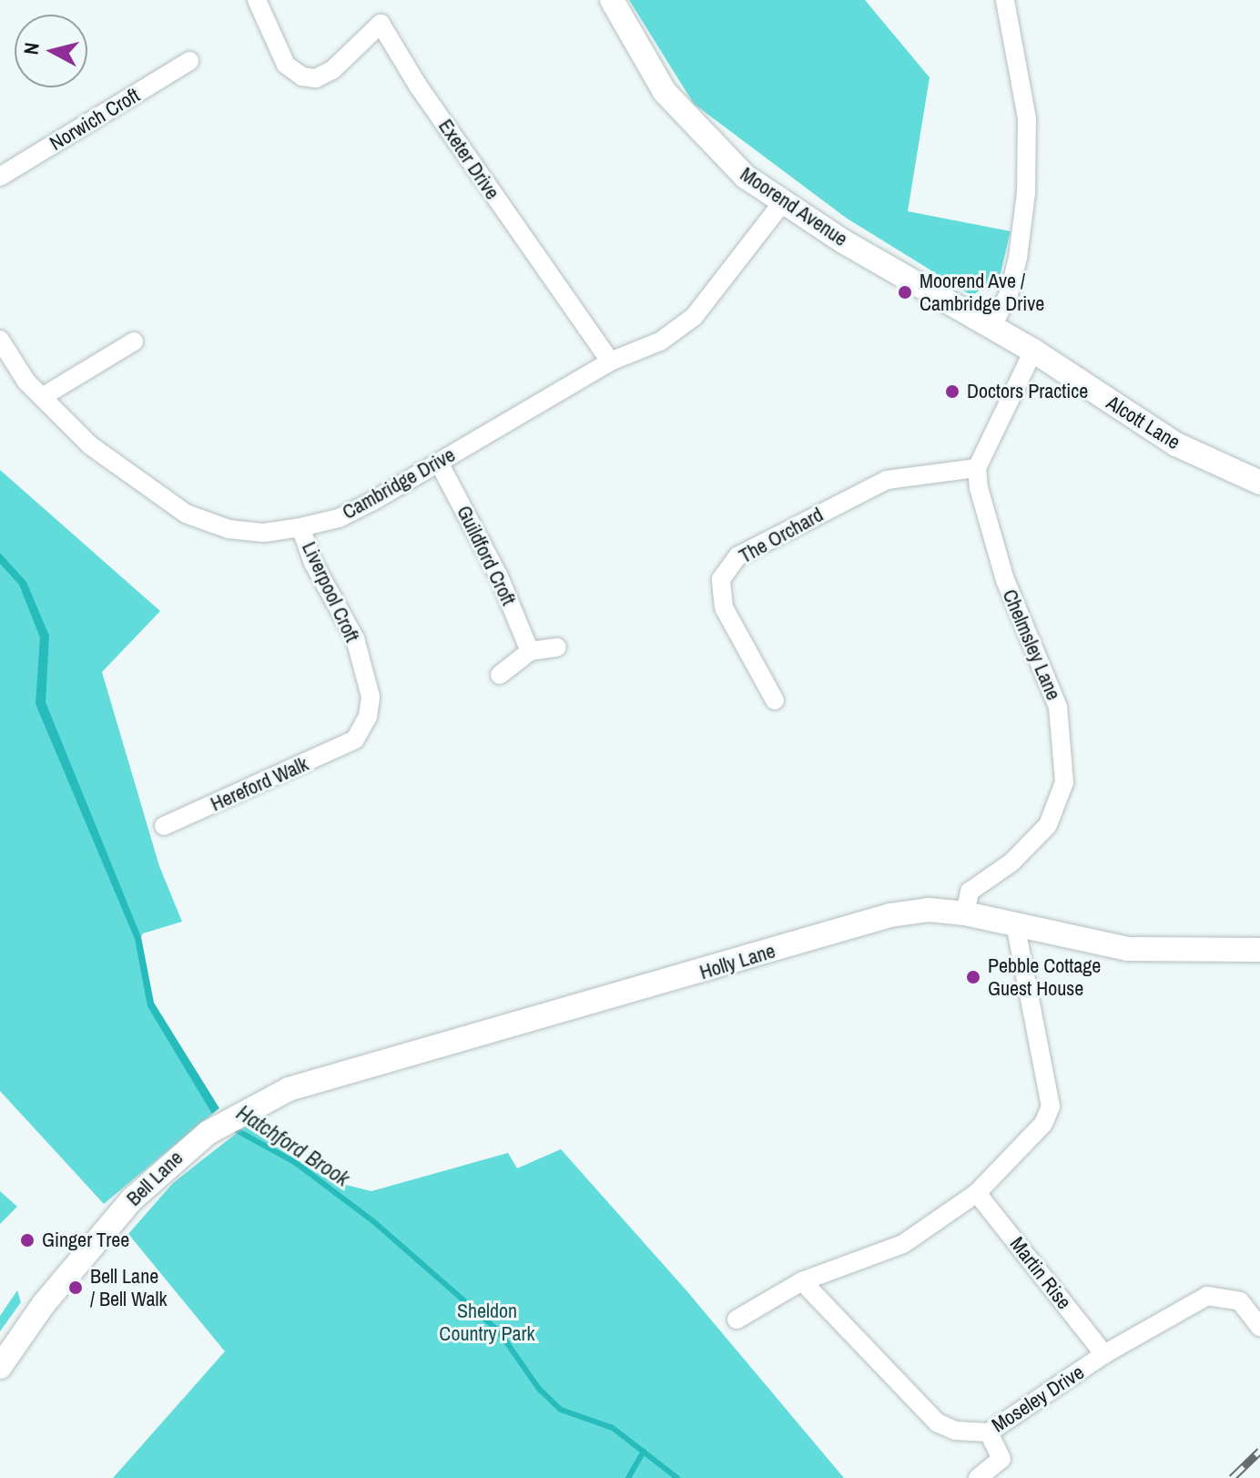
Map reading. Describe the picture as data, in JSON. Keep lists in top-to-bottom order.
{
  "streets": {
    "street": [
      "Norwich Croft",
      "Exeter Drive",
      "Moorend Avenue",
      "Alcott Lane",
      "Cambridge Drive",
      "The Orchard",
      "Guildford Croft",
      "Liverpool Croft",
      "Chelmsley Lane",
      "Hereford Walk",
      "Holly Lane",
      "Bell Lane",
      "Martin Rise",
      "Moseley Drive"
    ]
  },
  "crossings": [
    ["Exeter Drive", "Cambridge Drive"],
    ["Moorend Avenue", "Alcott Lane"],
    ["Moorend Avenue", "Cambridge Drive"],
    ["Cambridge Drive", "Guildford Croft"],
    ["Cambridge Drive", "Liverpool Croft"],
    ["The Orchard", "Chelmsley Lane"],
    ["Liverpool Croft", "Hereford Walk"],
    ["Chelmsley Lane", "Holly Lane"],
    ["Holly Lane", "Bell Lane"],
    ["Martin Rise", "Moseley Drive"]
  ],
  "water": ["Hatchford Brook"],
  "parks": ["Sheldon Country Park"],
  "places": [
    "Moorend Ave / Cambridge Drive",
    "Doctors Practice",
    "Pebble Cottage Guest House",
    "Ginger Tree",
    "Bell Lane / Bell Walk"
  ],
  "north": "left"
}
